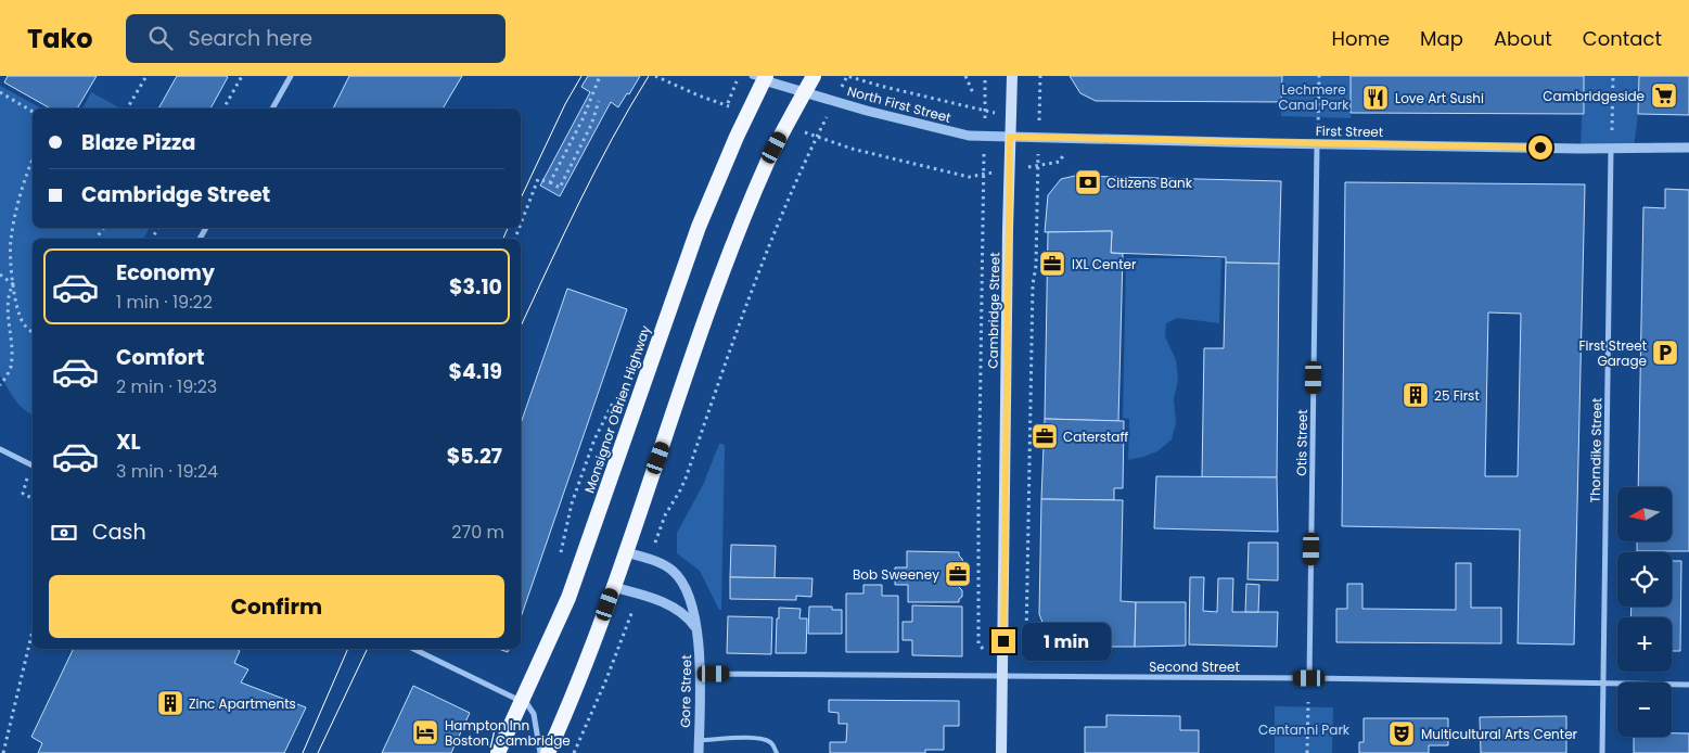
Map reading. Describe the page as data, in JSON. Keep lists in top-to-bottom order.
{
  "streets": {
    "highway": ["Monsignor O'Brien Highway"],
    "main road": ["Cambridge Street"],
    "street": [
      "North First Street",
      "First Street",
      "Otis Street",
      "Thorndike Street",
      "Second Street",
      "Gore Street"
    ]
  },
  "crossings": [
    ["North First Street", "First Street"],
    ["North First Street", "Cambridge Street"],
    ["North First Street", "Monsignor O'Brien Highway"],
    ["First Street", "Cambridge Street"],
    ["First Street", "Otis Street"],
    ["First Street", "Thorndike Street"],
    ["Cambridge Street", "Second Street"],
    ["Otis Street", "Second Street"],
    ["Thorndike Street", "Second Street"],
    ["Second Street", "Gore Street"]
  ],
  "parks": ["Lechmere Canal Park", "Centanni Park"],
  "places": {
    "supermarket": ["Cambridgeside"],
    "restaurant": ["Love Art Sushi"],
    "bank": ["Citizens Bank"],
    "office": ["IXL Center", "Caterstaff", "Bob Sweeney"],
    "parking": ["First Street Garage"],
    "building": ["25 First", "Zinc Apartments"],
    "hotel": ["Hampton Inn Boston/Cambridge"],
    "theatre": ["Multicultural Arts Center"]
  },
  "north": "left",
  "page": {
    "header": "Tako",
    "search": "Search here",
    "nav": [
      "Home",
      "Map",
      "About",
      "Contact"
    ],
    "banner": ["Blaze Pizza", "Cambridge Street"],
    "list": [
      {
        "name": "Economy",
        "note": "1 min · 19:22",
        "value": "$3.10"
      },
      {
        "name": "Comfort",
        "note": "2 min · 19:23",
        "value": "$4.19"
      },
      {
        "name": "XL",
        "note": "3 min · 19:24",
        "value": "$5.27"
      }
    ],
    "map_buttons": ["+", "−"],
    "pay": ["Cash", "270 m"],
    "buttons": "Confirm",
    "bubble": "1 min"
  }
}
